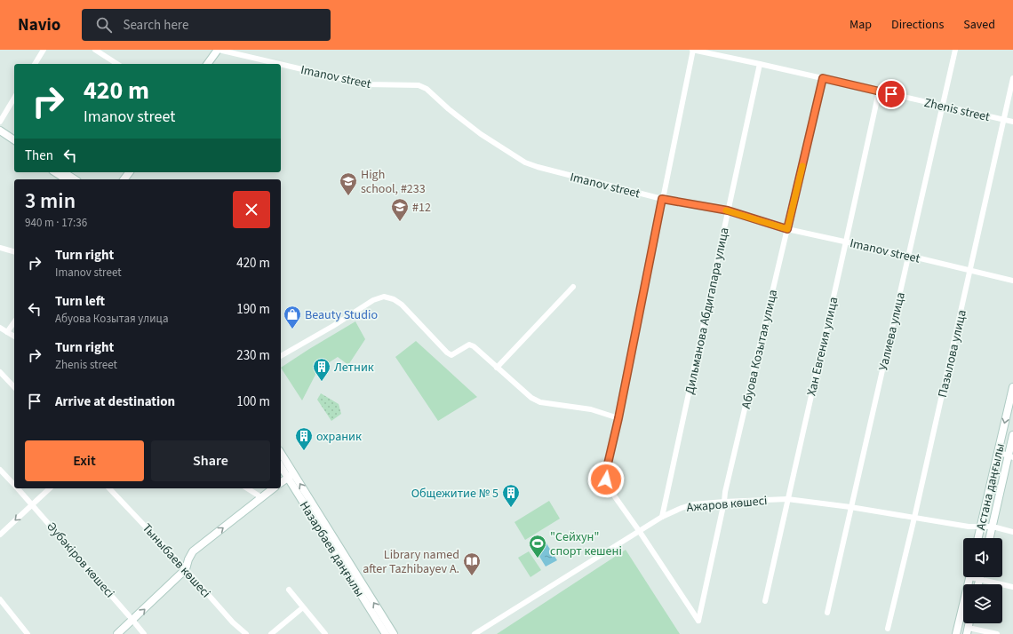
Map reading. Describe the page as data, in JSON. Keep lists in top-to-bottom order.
{
  "streets": {
    "street": [
      "Imanov street",
      "Zhenis street",
      "Дильманова Абдигапара улица",
      "Уалиева улица",
      "Хан Евгения улица",
      "Абуова Козытая улица",
      "Пазылова улица",
      "Астана даңғылы",
      "Ажаров көшесі",
      "Назарбаев даңғылы",
      "Әубәкіров көшесі",
      "Тыныбаев көшесі"
    ]
  },
  "crossings": [
    ["Imanov street", "Дильманова Абдигапара улица"],
    ["Imanov street", "Уалиева улица"],
    ["Imanov street", "Хан Евгения улица"],
    ["Imanov street", "Абуова Козытая улица"],
    ["Imanov street", "Пазылова улица"],
    ["Zhenis street", "Дильманова Абдигапара улица"],
    ["Zhenis street", "Уалиева улица"],
    ["Zhenis street", "Хан Евгения улица"],
    ["Zhenis street", "Абуова Козытая улица"],
    ["Zhenis street", "Пазылова улица"],
    ["Дильманова Абдигапара улица", "Ажаров көшесі"],
    ["Уалиева улица", "Ажаров көшесі"],
    ["Хан Евгения улица", "Ажаров көшесі"],
    ["Абуова Козытая улица", "Ажаров көшесі"],
    ["Пазылова улица", "Ажаров көшесі"],
    ["Астана даңғылы", "Ажаров көшесі"]
  ],
  "places": {
    "school or university": ["High school, #233", "#12"],
    "shop": ["Beauty Studio"],
    "building": ["Летник", "охраник", "Общежитие № 5"],
    "sports": ["\"Сейхун\" спорт кешені"],
    "library": ["Library named after Tazhibayev A."]
  },
  "page": {
    "header": "Navio",
    "search": "Search here",
    "nav": ["Map", "Directions", "Saved"],
    "turn": ["420 m", "Imanov street"],
    "then": "Then",
    "heading": ["3 min", "940 m · 17:36"],
    "list": [
      {
        "name": "Turn right",
        "note": "Imanov street",
        "value": "420 m"
      },
      {
        "name": "Turn left",
        "note": "Абуова Козытая улица",
        "value": "190 m"
      },
      {
        "name": "Turn right",
        "note": "Zhenis street",
        "value": "230 m"
      },
      {
        "name": "Arrive at destination",
        "value": "100 m"
      }
    ],
    "buttons": ["Exit", "Share"]
  }
}
